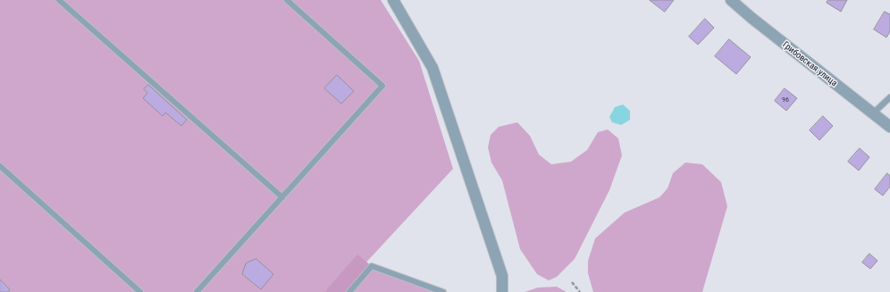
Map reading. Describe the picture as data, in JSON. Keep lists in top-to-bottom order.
{
  "streets": {
    "street": ["Грибовская улица"]
  },
  "house_numbers": ["96"]
}
